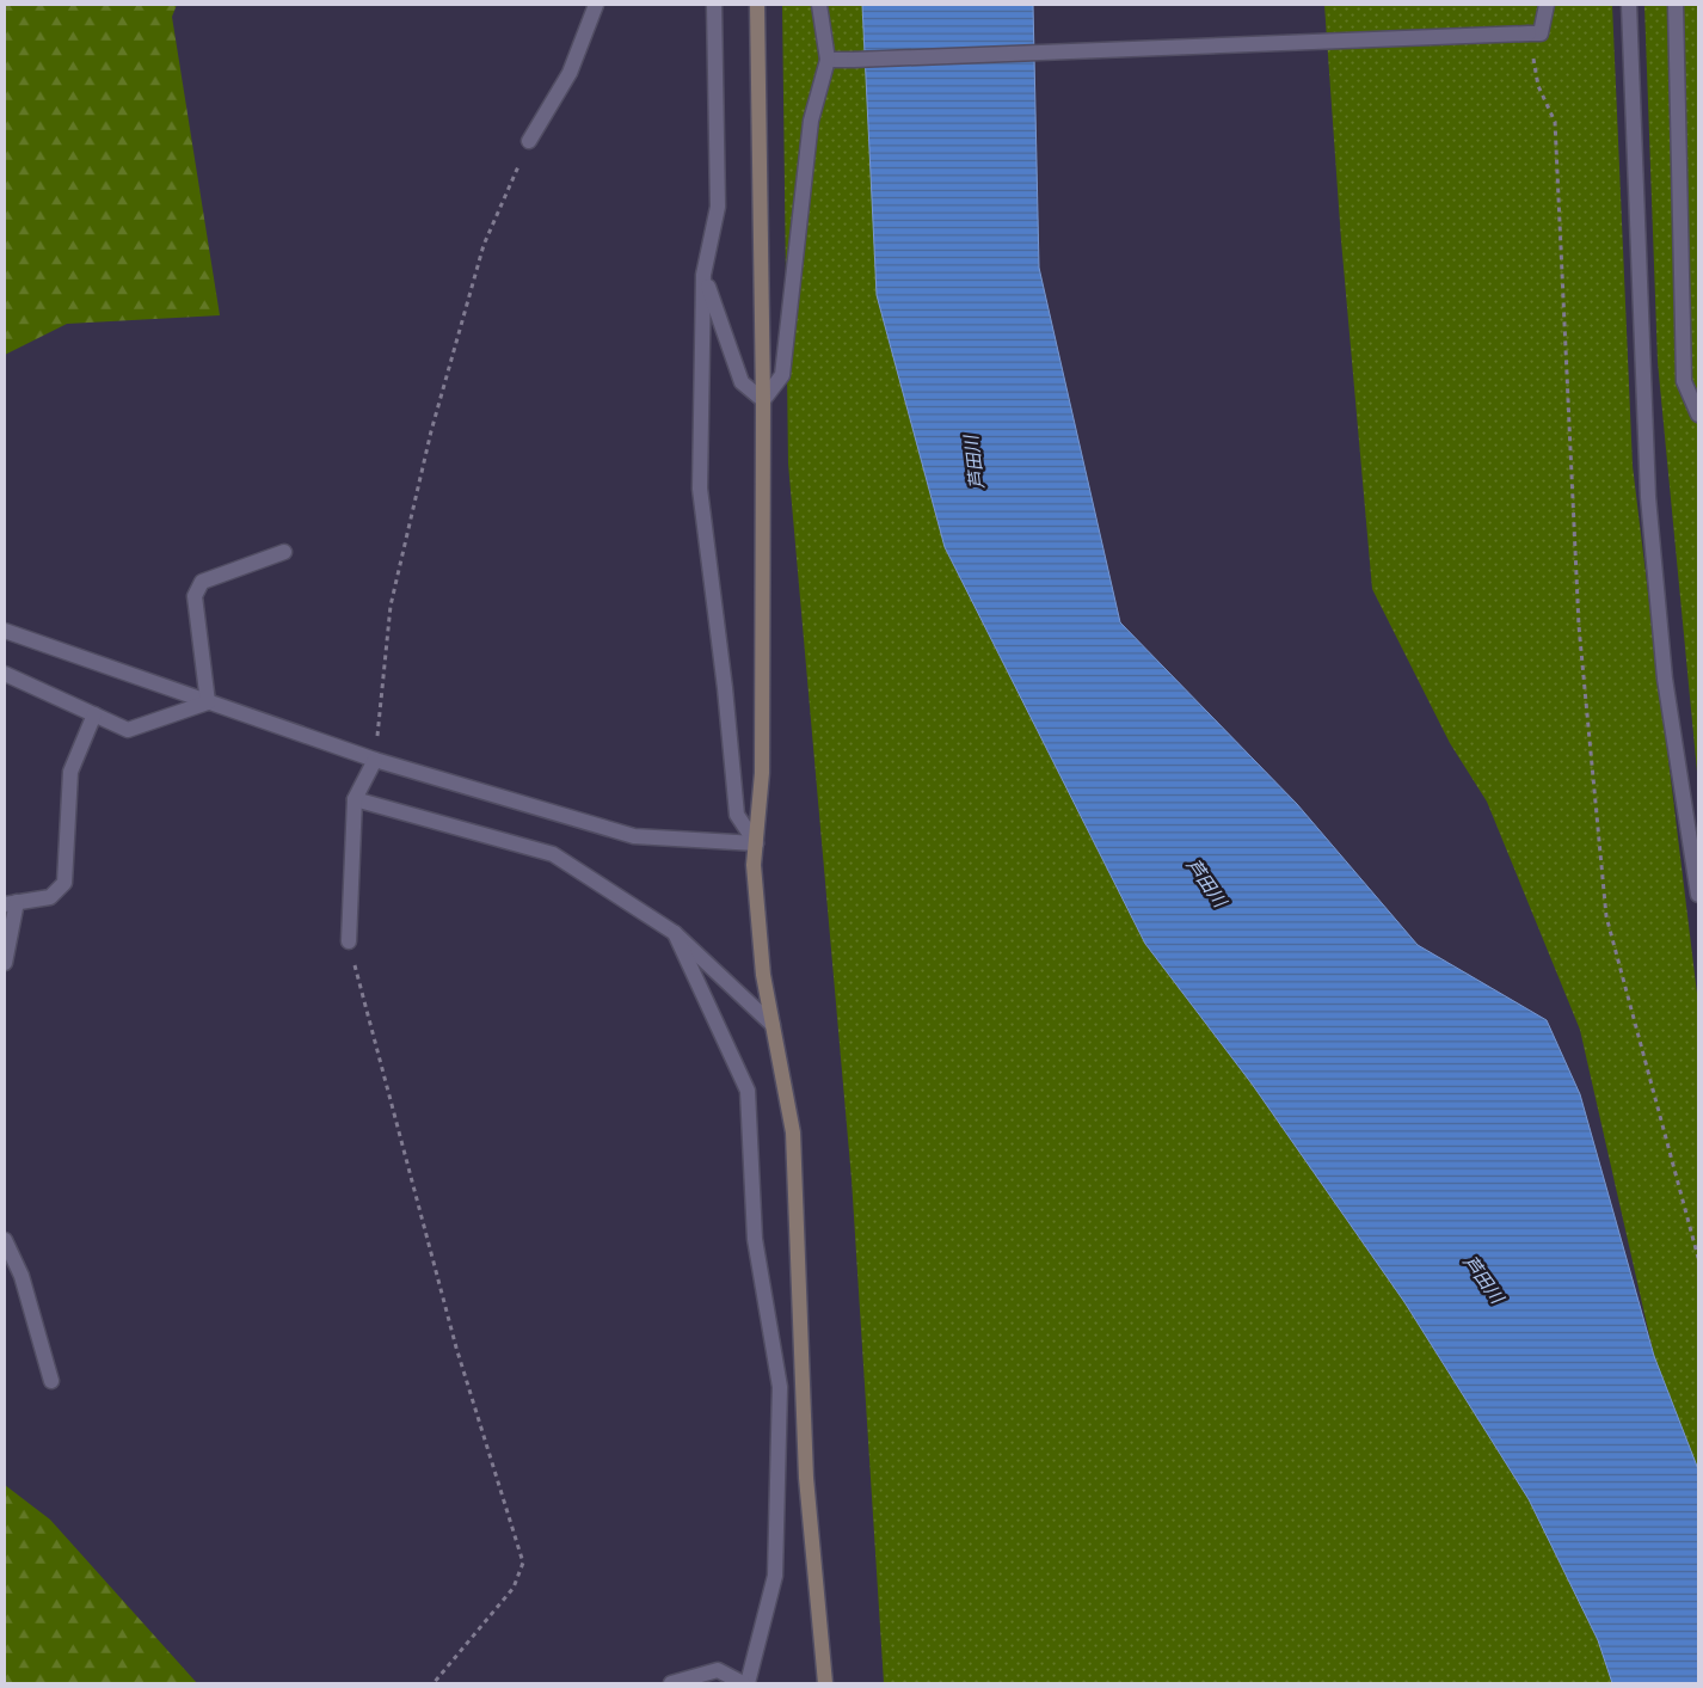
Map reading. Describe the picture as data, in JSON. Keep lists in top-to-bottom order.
{
  "water": ["芦田川"]
}
